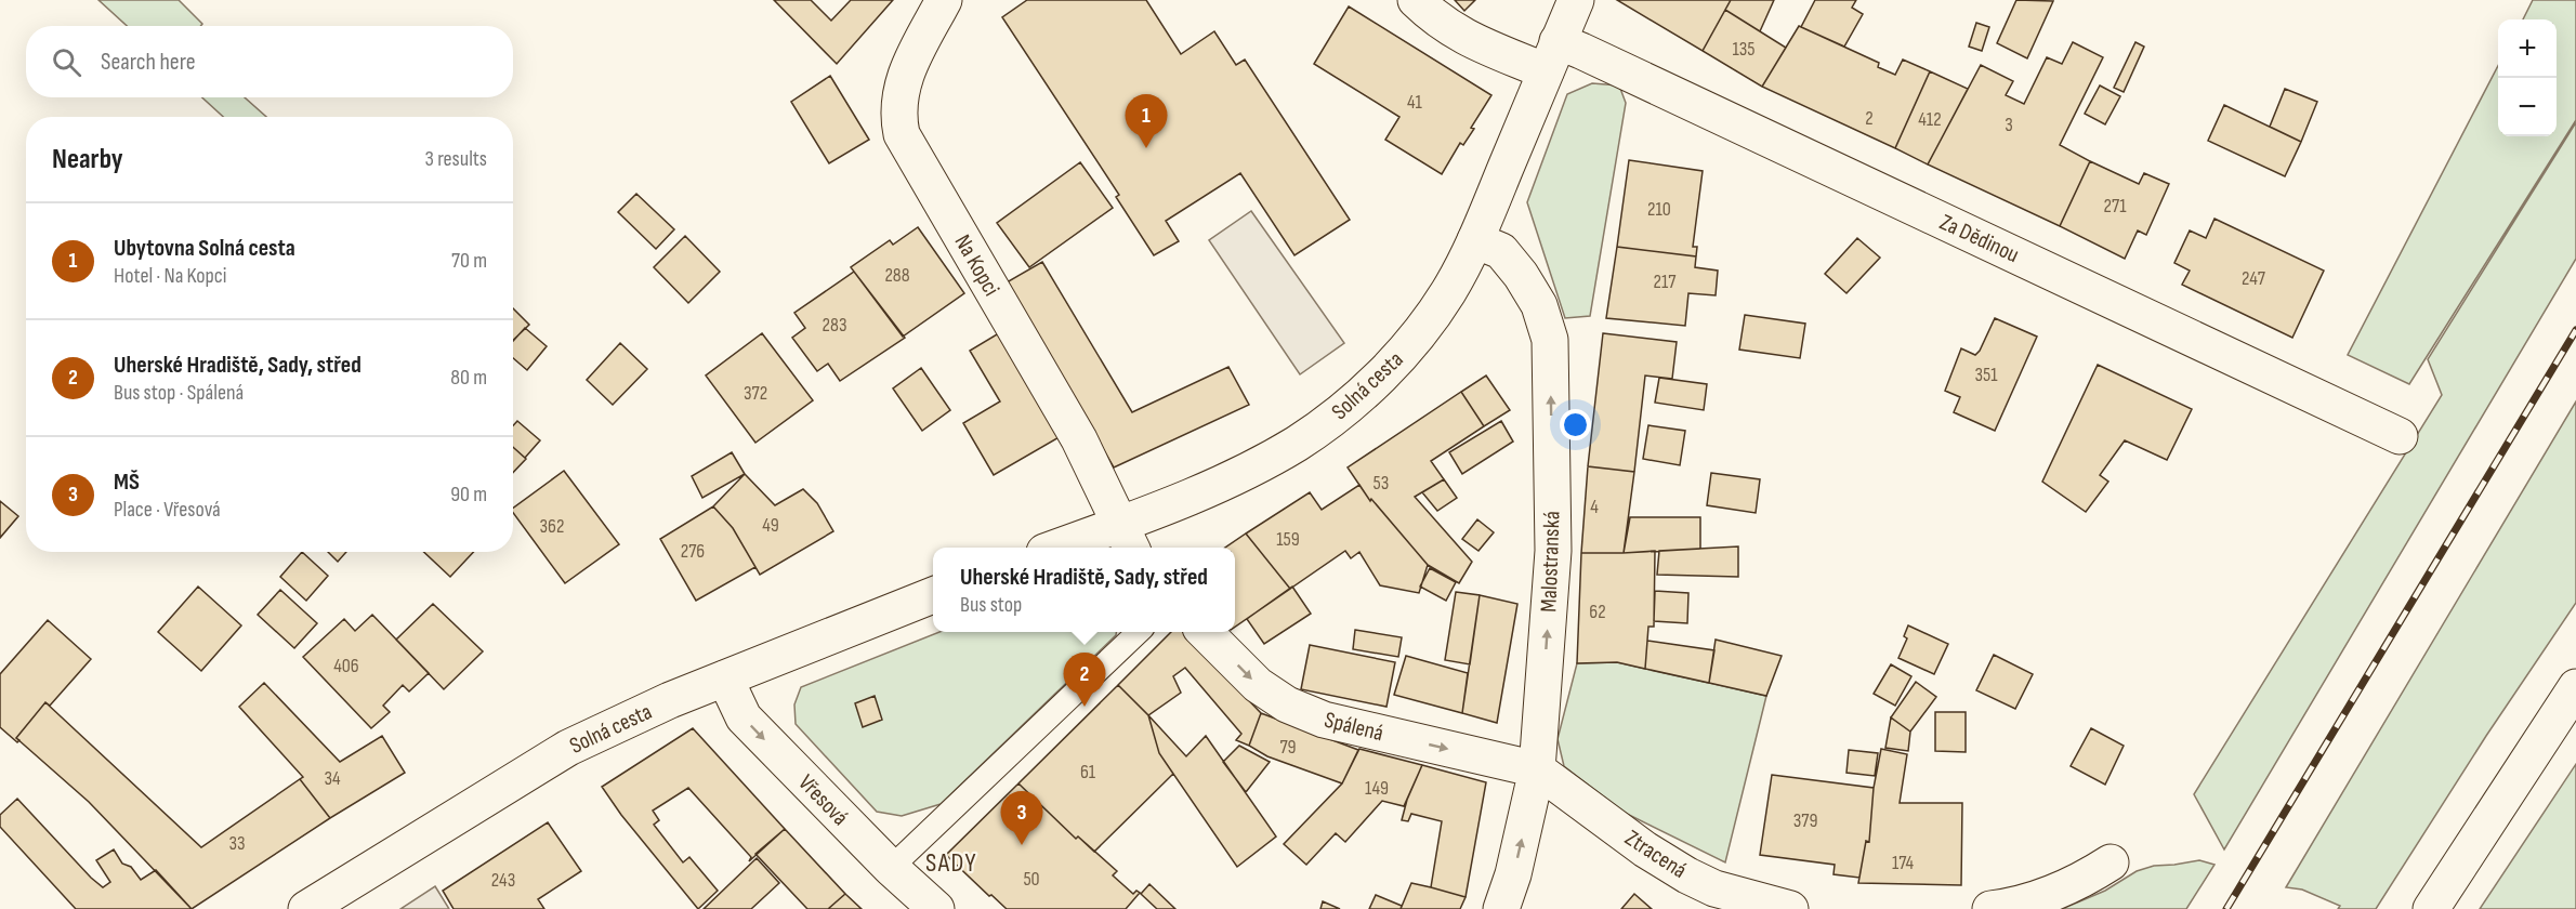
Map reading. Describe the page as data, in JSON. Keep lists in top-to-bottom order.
{
  "streets": {
    "street": [
      "Za Dědinou",
      "Na Kopci",
      "Solná cesta",
      "Malostranská",
      "Spálená",
      "Vřesová",
      "Ztracená"
    ]
  },
  "crossings": [
    ["Za Dědinou", "Solná cesta"],
    ["Na Kopci", "Solná cesta"],
    ["Solná cesta", "Malostranská"],
    ["Solná cesta", "Vřesová"],
    ["Malostranská", "Spálená"],
    ["Malostranská", "Ztracená"],
    ["Spálená", "Ztracená"]
  ],
  "one_way": ["Malostranská", "Spálená", "Vřesová"],
  "districts": ["SADY"],
  "house_numbers": [
    "135",
    "41",
    "2",
    "412",
    "3",
    "271",
    "210",
    "288",
    "247",
    "217",
    "283",
    "351",
    "372",
    "53",
    "4",
    "49",
    "362",
    "159",
    "276",
    "62",
    "406",
    "79",
    "61",
    "34",
    "149",
    "379",
    "33",
    "174",
    "50",
    "243"
  ],
  "page": {
    "map_buttons": ["+", "−"],
    "search": "Search here",
    "pins": ["1", "2", "3"],
    "heading": ["Nearby", "3 results"],
    "list": [
      {
        "mark": "1",
        "name": "Ubytovna Solná cesta",
        "note": "Hotel · Na Kopci",
        "value": "70 m"
      },
      {
        "mark": "2",
        "name": "Uherské Hradiště, Sady, střed",
        "note": "Bus stop · Spálená",
        "value": "80 m"
      },
      {
        "mark": "3",
        "name": "MŠ",
        "note": "Place · Vřesová",
        "value": "90 m"
      }
    ],
    "popup": ["Uherské Hradiště, Sady, střed", "Bus stop"]
  }
}
